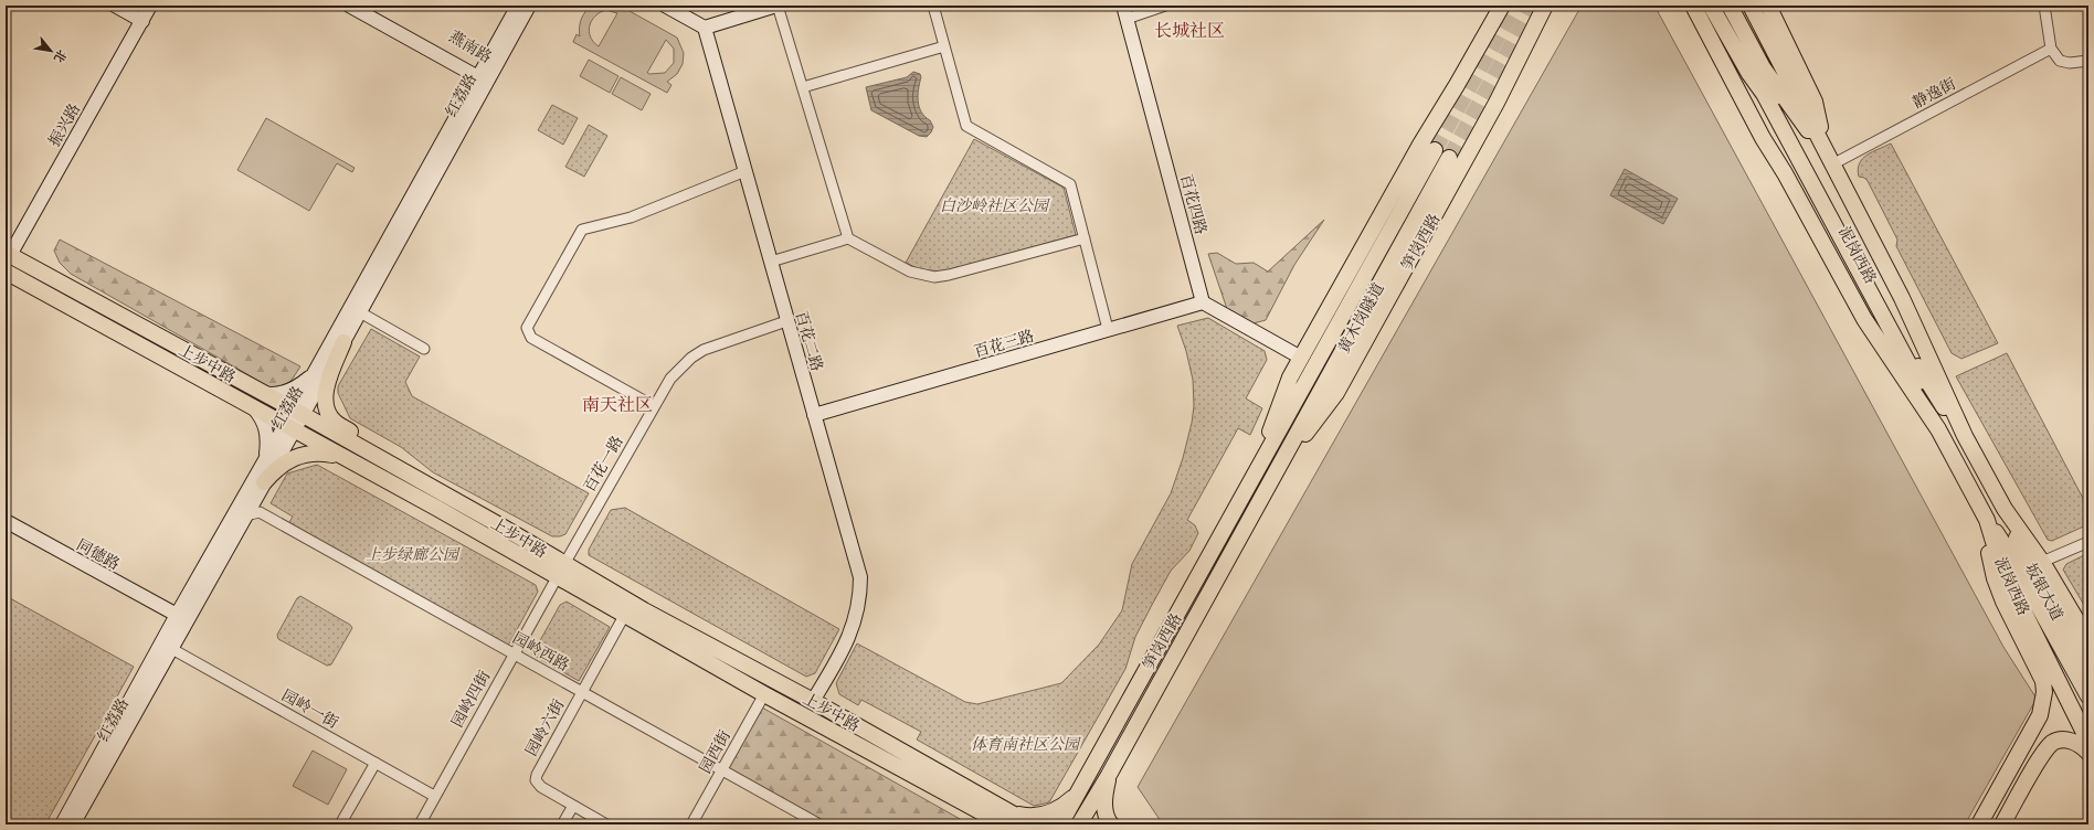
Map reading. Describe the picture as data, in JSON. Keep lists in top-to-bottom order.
{
  "streets": {
    "main road": [
      "笋岗西路",
      "泥岗西路",
      "黄木岗隧道",
      "上步中路",
      "坂银大道"
    ],
    "street": [
      "燕南路",
      "静逸街",
      "红荔路",
      "振兴路",
      "百花四路",
      "百花二路",
      "百花三路",
      "百花一路",
      "同德路",
      "园岭西路",
      "园岭四街",
      "园岭一街",
      "园岭六街",
      "园西街"
    ]
  },
  "crossings": [
    ["燕南路", "红荔路"],
    ["静逸街", "泥岗西路"],
    ["红荔路", "上步中路"],
    ["红荔路", "同德路"],
    ["红荔路", "园岭西路"],
    ["红荔路", "园岭一街"],
    ["振兴路", "上步中路"],
    ["百花四路", "百花三路"],
    ["笋岗西路", "黄木岗隧道"],
    ["泥岗西路", "坂银大道"],
    ["百花二路", "百花三路"],
    ["百花二路", "上步中路"],
    ["百花二路", "百花一路"],
    ["上步中路", "百花一路"],
    ["上步中路", "园岭四街"],
    ["上步中路", "园岭六街"],
    ["上步中路", "园西街"],
    ["百花一路", "园岭四街"],
    ["园岭西路", "园岭四街"],
    ["园岭西路", "园岭六街"],
    ["园岭西路", "园西街"],
    ["园岭四街", "园岭一街"]
  ],
  "districts": ["长城社区", "南天社区"],
  "parks": ["白沙岭社区公园", "上步绿廊公园", "体育南社区公园"],
  "north": "bottom right"
}
